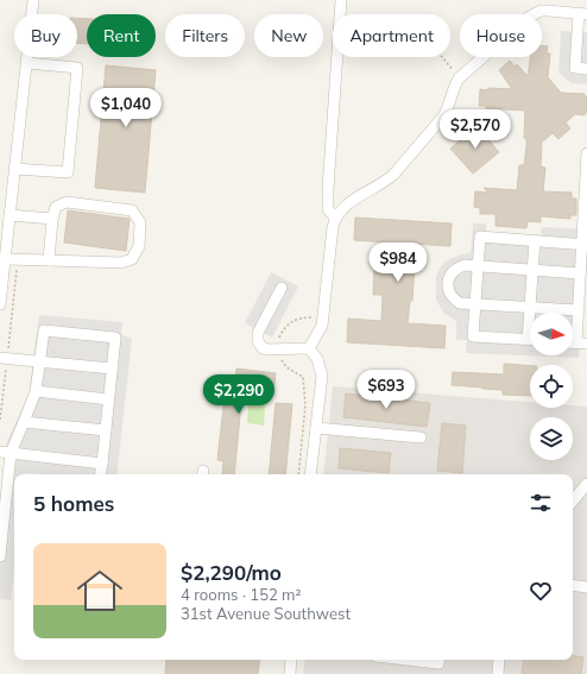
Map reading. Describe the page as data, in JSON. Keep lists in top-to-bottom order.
{
  "north": "right",
  "page": {
    "chip": [
      "Buy",
      "Rent",
      "Filters",
      "New",
      "Apartment",
      "House"
    ],
    "price": [
      "$1,040",
      "$2,570",
      "$984",
      "$693",
      "$2,290"
    ],
    "heading": "5 homes",
    "list": [
      {
        "name": "$2,290/mo",
        "note": "4 rooms · 152 m² · 31st Avenue Southwest"
      }
    ]
  }
}
